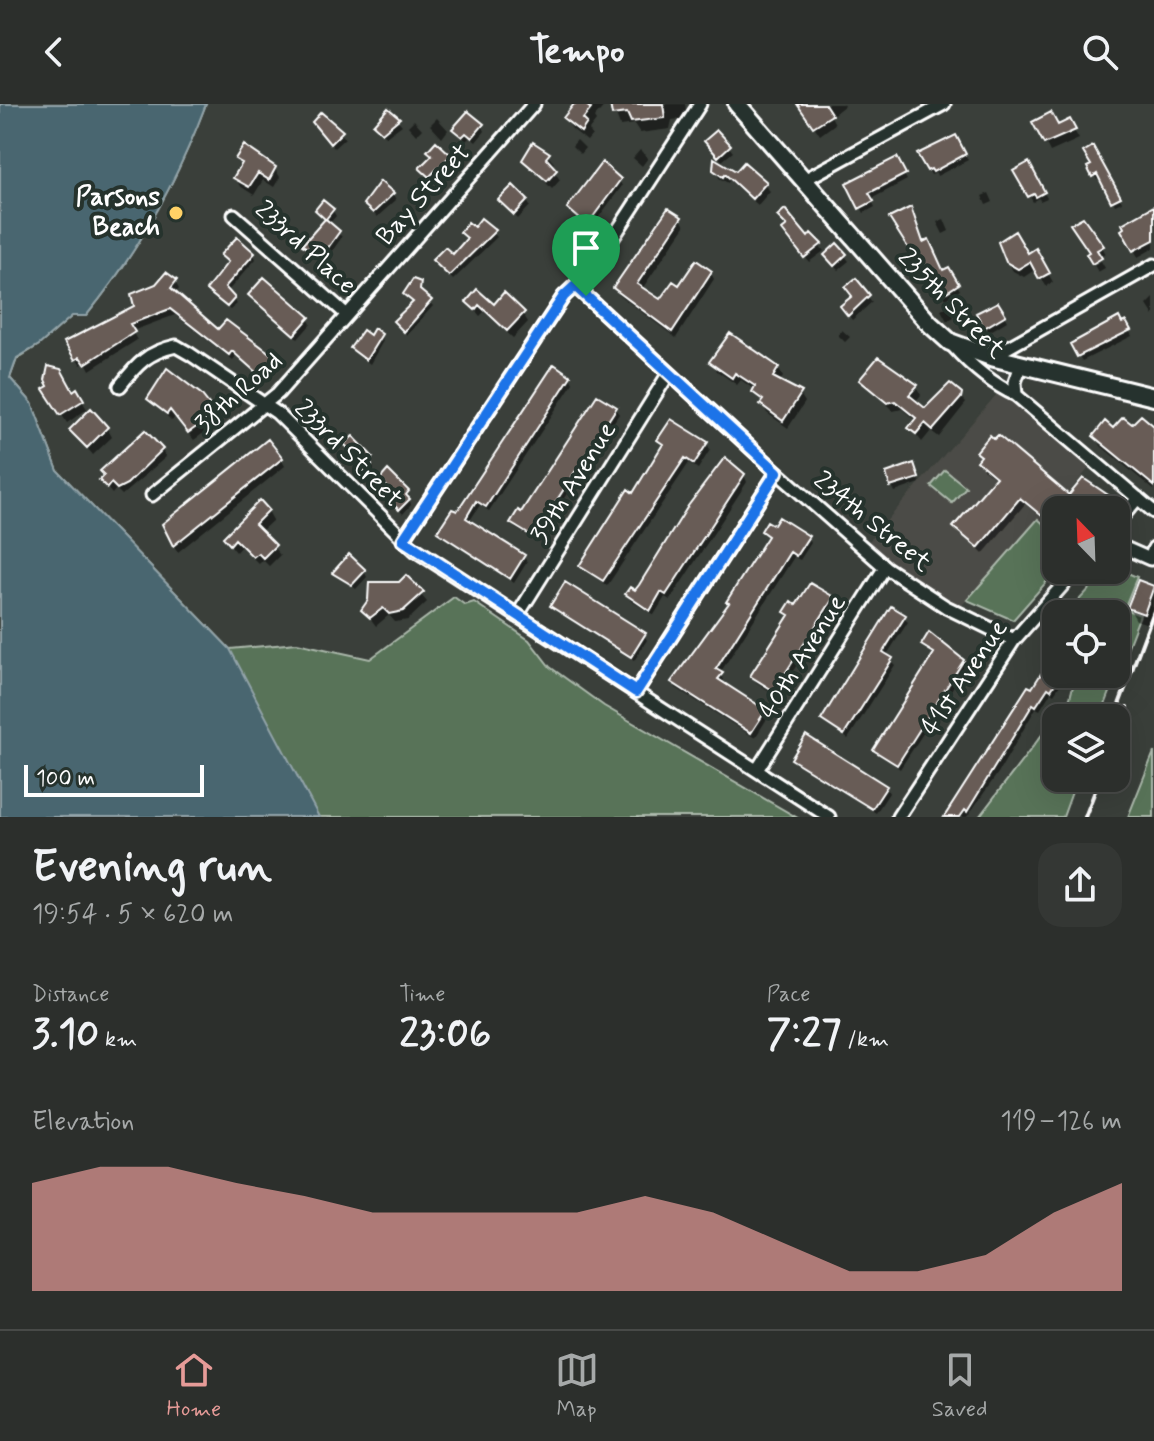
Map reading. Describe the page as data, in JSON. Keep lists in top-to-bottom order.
{
  "streets": {
    "main road": ["235th Street"],
    "street": [
      "Bay Street",
      "233rd Place",
      "38th Road",
      "233rd Street",
      "39th Avenue",
      "234th Street",
      "40th Avenue",
      "41st Avenue"
    ]
  },
  "crossings": [
    ["Bay Street", "233rd Place"],
    ["Bay Street", "38th Road"],
    ["233rd Place", "38th Road"],
    ["38th Road", "233rd Street"],
    ["233rd Street", "39th Avenue"],
    ["233rd Street", "40th Avenue"],
    ["39th Avenue", "234th Street"],
    ["234th Street", "40th Avenue"],
    ["234th Street", "41st Avenue"]
  ],
  "places": ["Parsons Beach"],
  "scale_bar": "100 m",
  "north": "top left",
  "page": {
    "header": "Tempo",
    "scale": "100 m",
    "heading": ["Evening run", "19:54 · 5 × 620 m"],
    "stats": [
      ["Distance", "3.10 km"],
      ["Time", "23:06"],
      ["Pace", "7:27 /km"]
    ],
    "chart": ["Elevation", "119–126 m"],
    "tabs": ["Home", "Map", "Saved"]
  }
}
